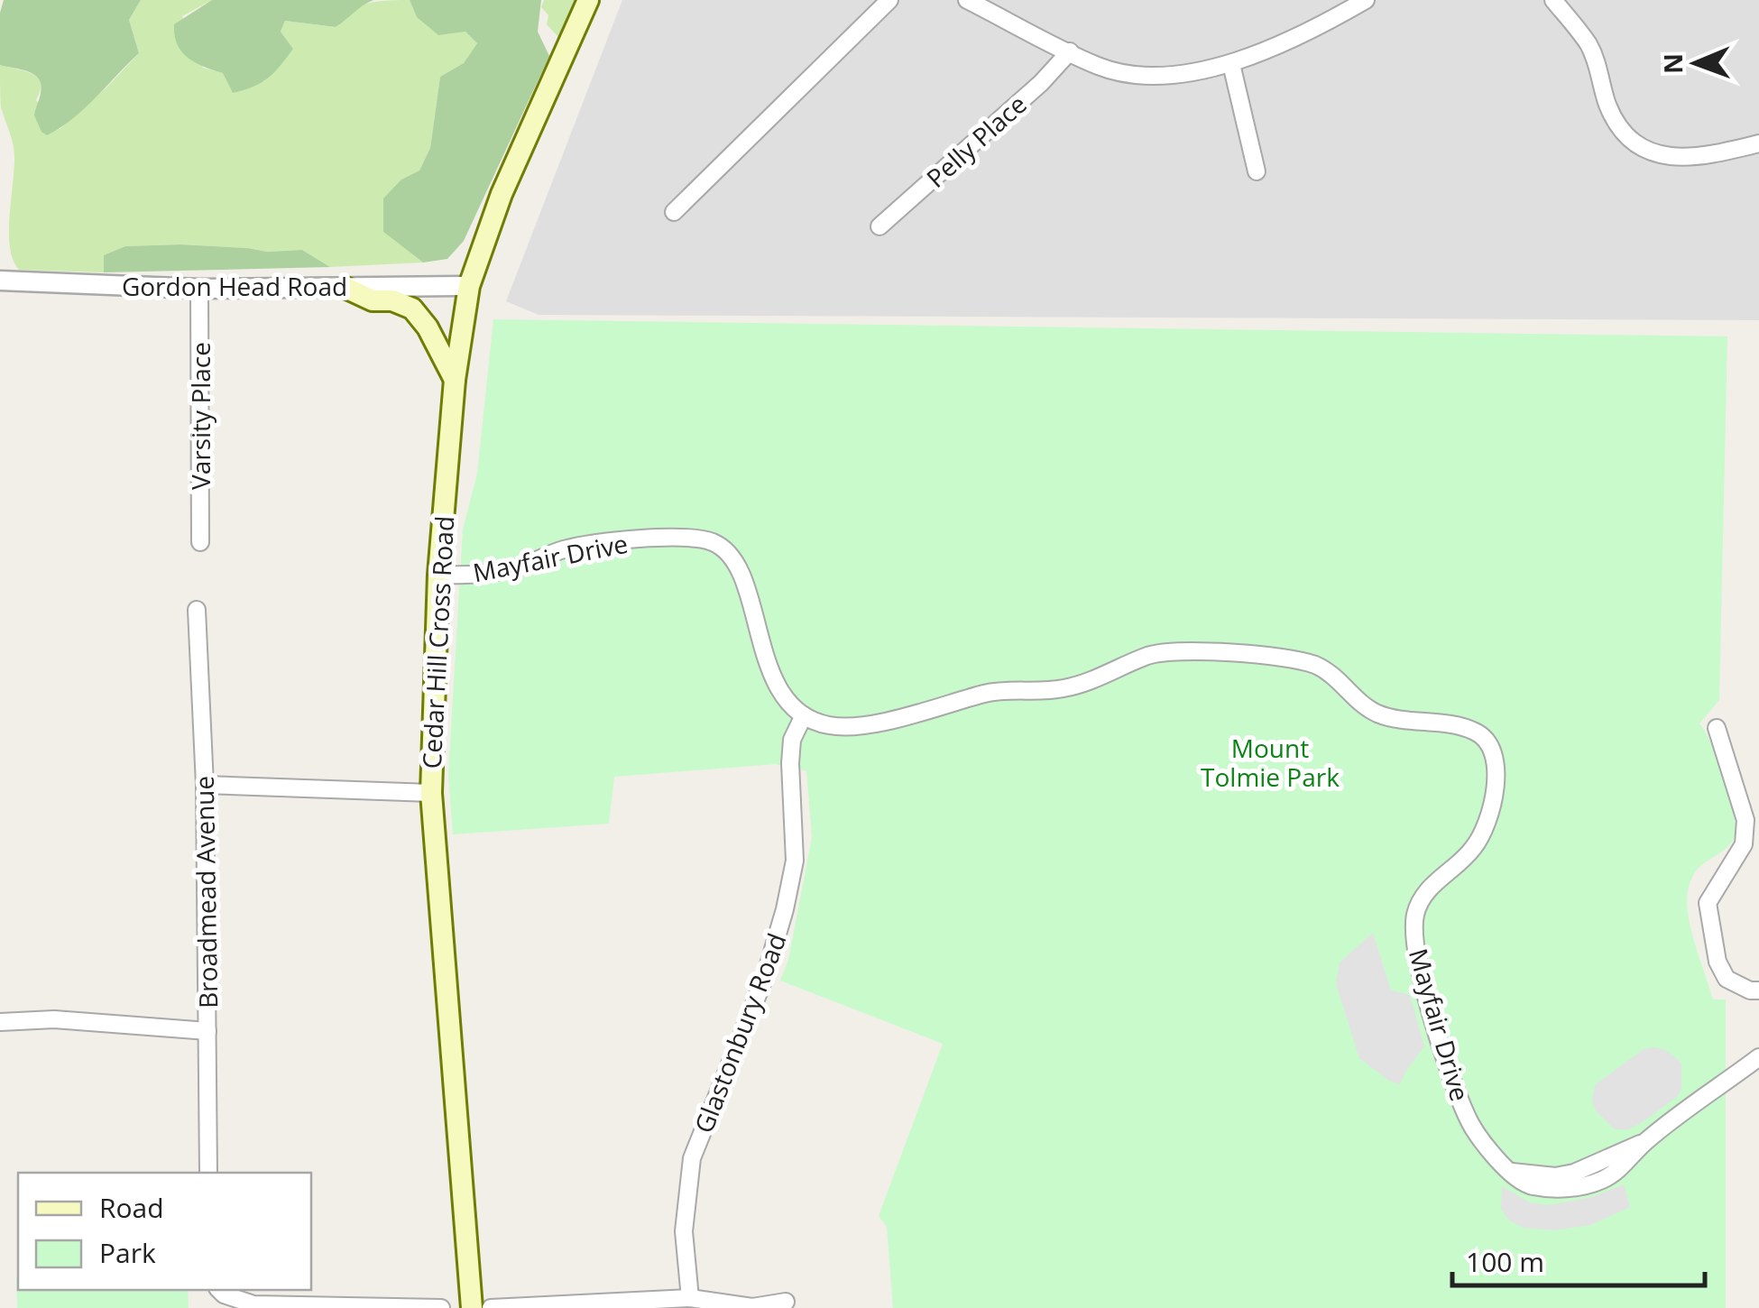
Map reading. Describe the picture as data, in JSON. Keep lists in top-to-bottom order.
{
  "streets": {
    "main road": ["Cedar Hill Cross Road"],
    "street": [
      "Pelly Place",
      "Gordon Head Road",
      "Varsity Place",
      "Mayfair Drive",
      "Broadmead Avenue",
      "Glastonbury Road"
    ]
  },
  "crossings": [
    ["Gordon Head Road", "Varsity Place"],
    ["Gordon Head Road", "Cedar Hill Cross Road"],
    ["Mayfair Drive", "Cedar Hill Cross Road"],
    ["Mayfair Drive", "Glastonbury Road"]
  ],
  "parks": ["Mount Tolmie Park"],
  "legend": ["Road", "Park"],
  "scale_bar": "100 m",
  "north": "left"
}
